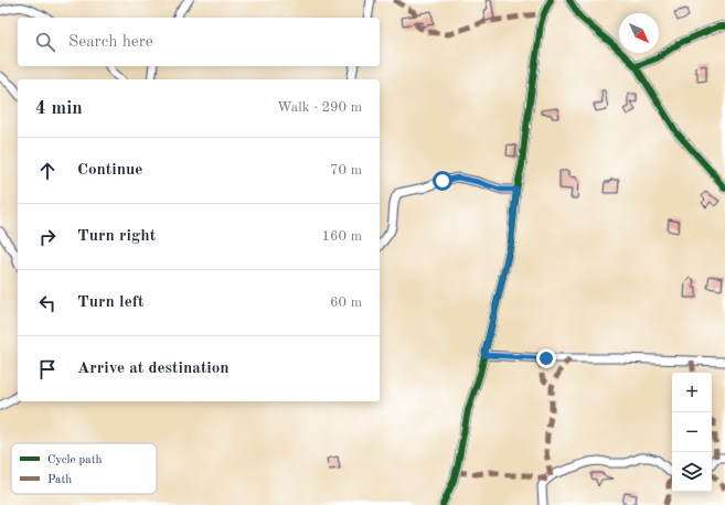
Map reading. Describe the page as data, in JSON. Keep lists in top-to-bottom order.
{
  "legend": ["Cycle path", "Path"],
  "north": "bottom right",
  "page": {
    "search": "Search here",
    "heading": ["4 min", "Walk · 290 m"],
    "list": [
      ["Continue", "70 m"],
      ["Turn right", "160 m"],
      ["Turn left", "60 m"],
      "Arrive at destination"
    ],
    "map_buttons": ["+", "−"]
  }
}
